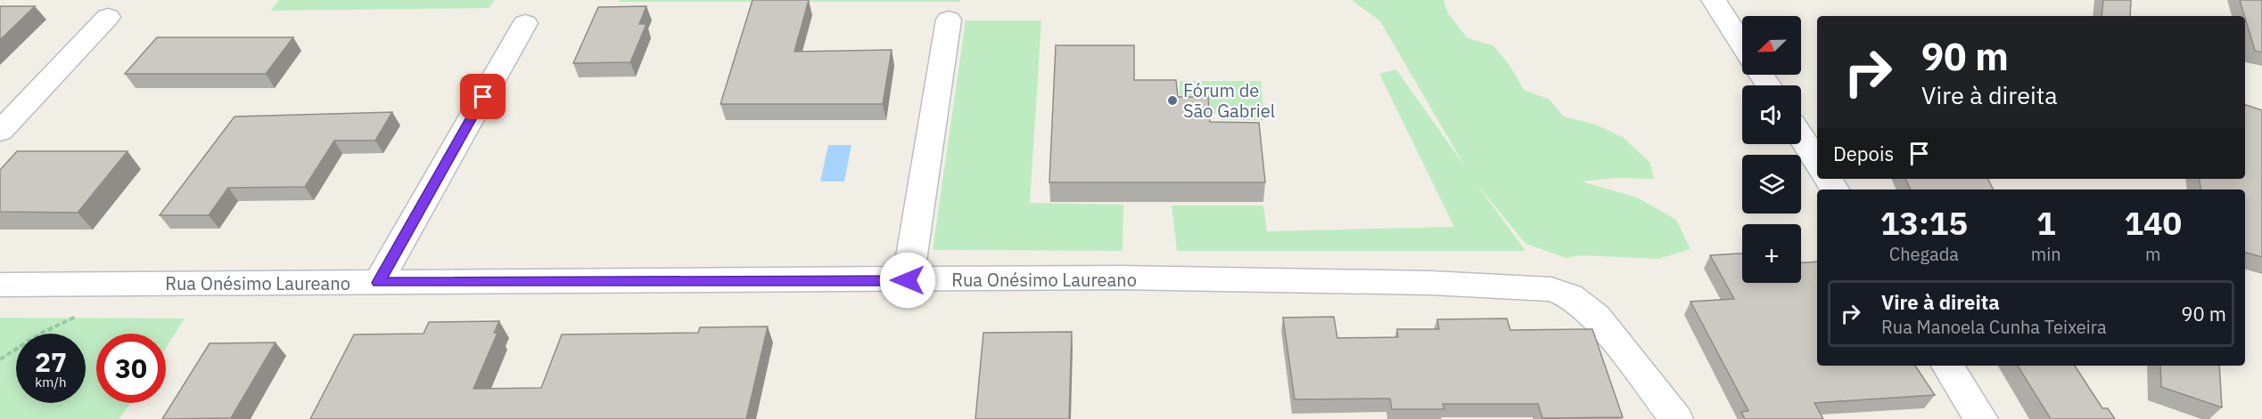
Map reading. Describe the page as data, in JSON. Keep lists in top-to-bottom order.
{
  "streets": {
    "street": ["Rua Onésimo Laureano"]
  },
  "places": ["Fórum de São Gabriel"],
  "north": "bottom left",
  "page": {
    "map_buttons": "+",
    "turn": ["90 m", "Vire à direita"],
    "then": "Depois",
    "eta": [
      "13:15",
      "Chegada",
      "1",
      "min",
      "140",
      "m"
    ],
    "list": [
      {
        "name": "Vire à direita",
        "note": "Rua Manoela Cunha Teixeira",
        "value": "90 m"
      }
    ],
    "speed": "27 km/h",
    "limit": "30"
  }
}
